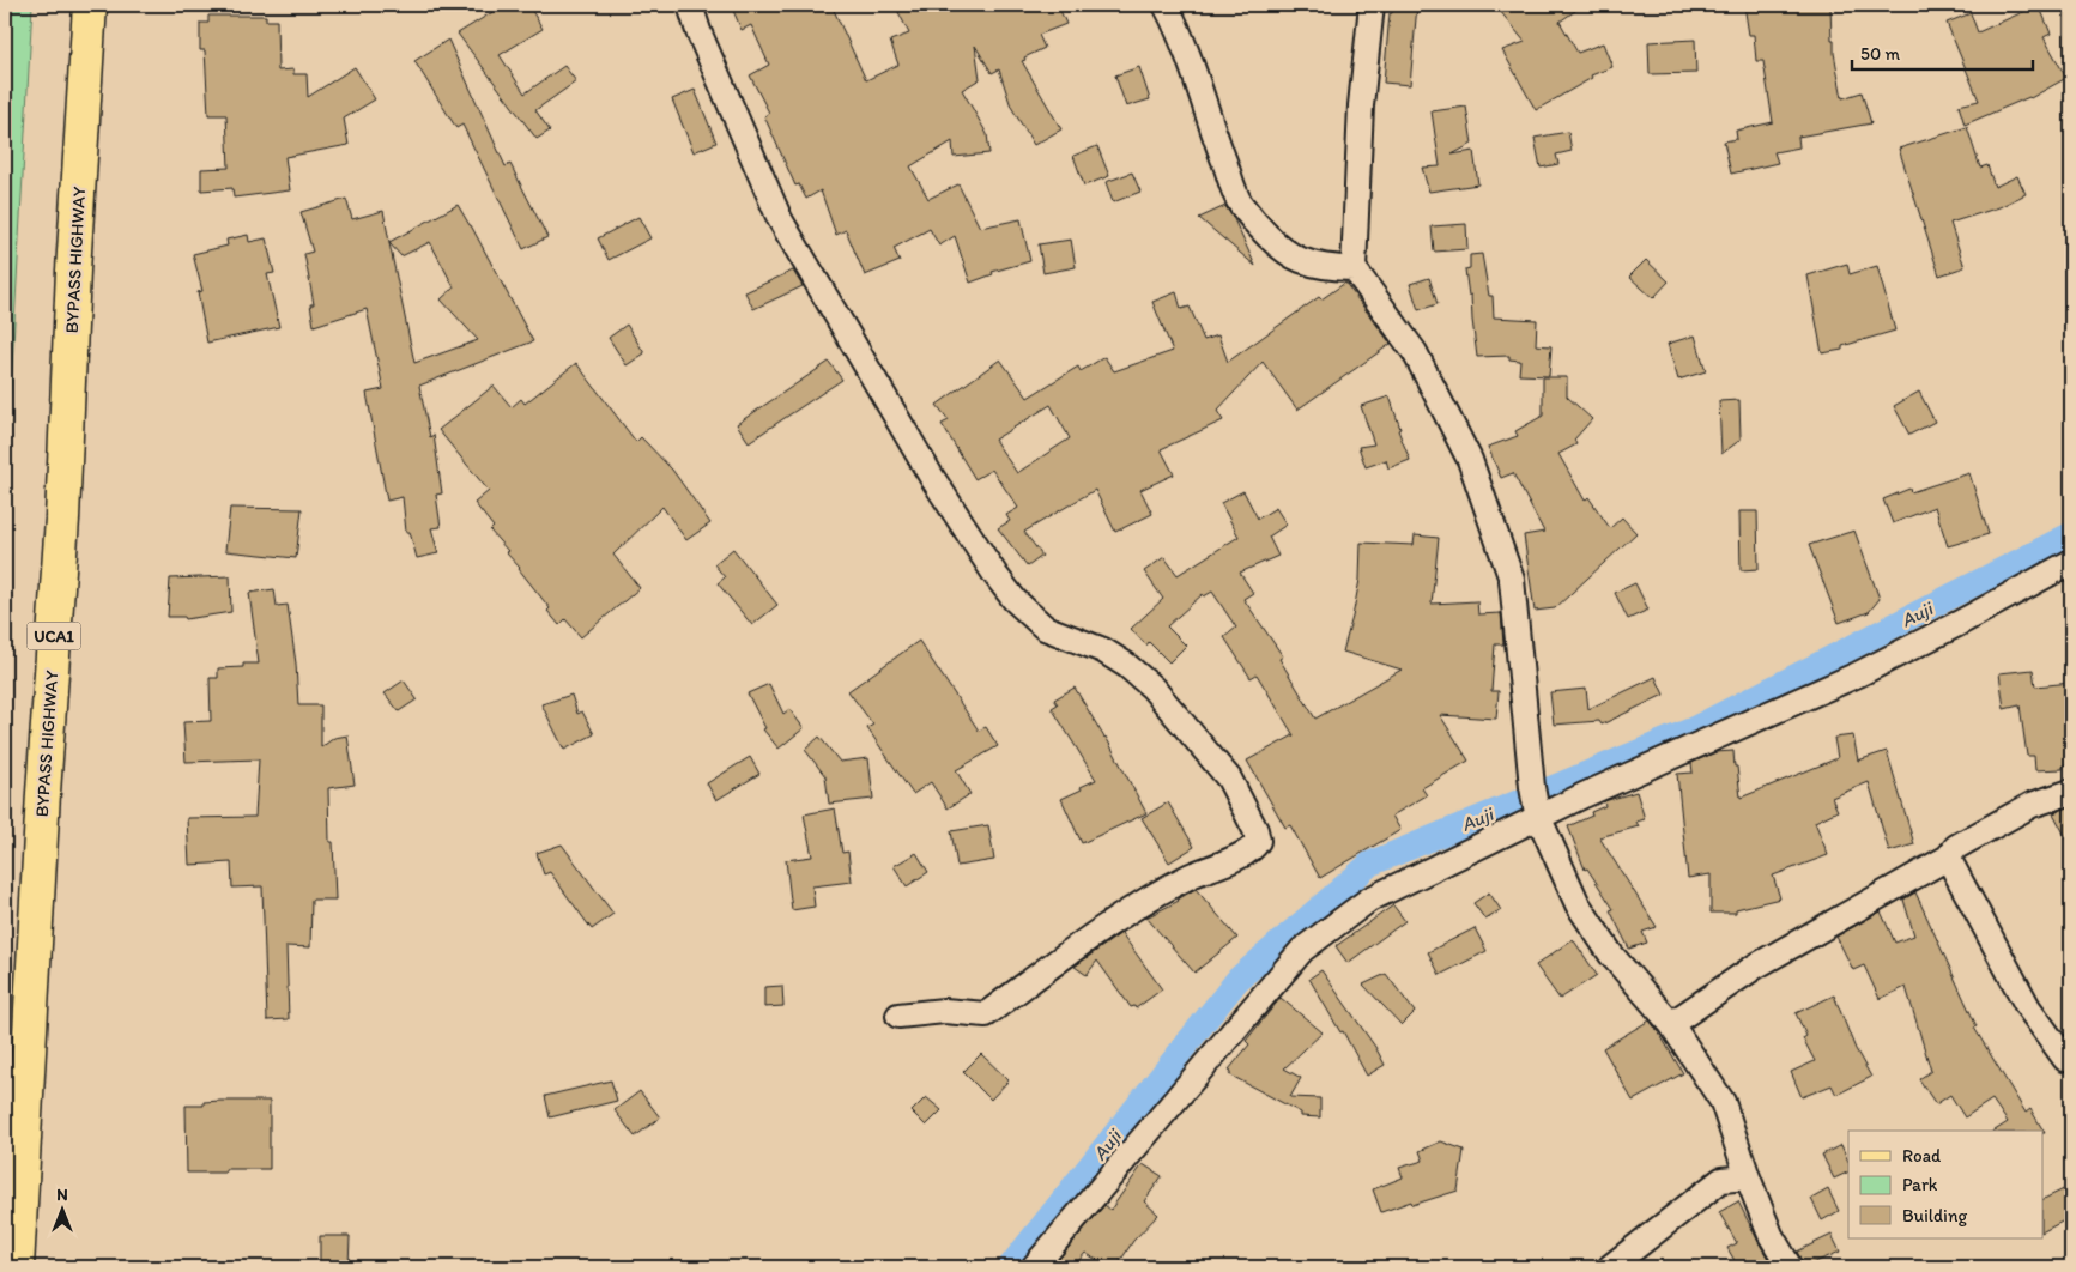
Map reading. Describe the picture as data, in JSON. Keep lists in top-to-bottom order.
{
  "streets": {
    "main road": ["BYPASS HIGHWAY", "UCA1"]
  },
  "water": ["Auji"],
  "legend": ["Road", "Park", "Building"],
  "scale_bar": "50 m",
  "north": "top"
}
